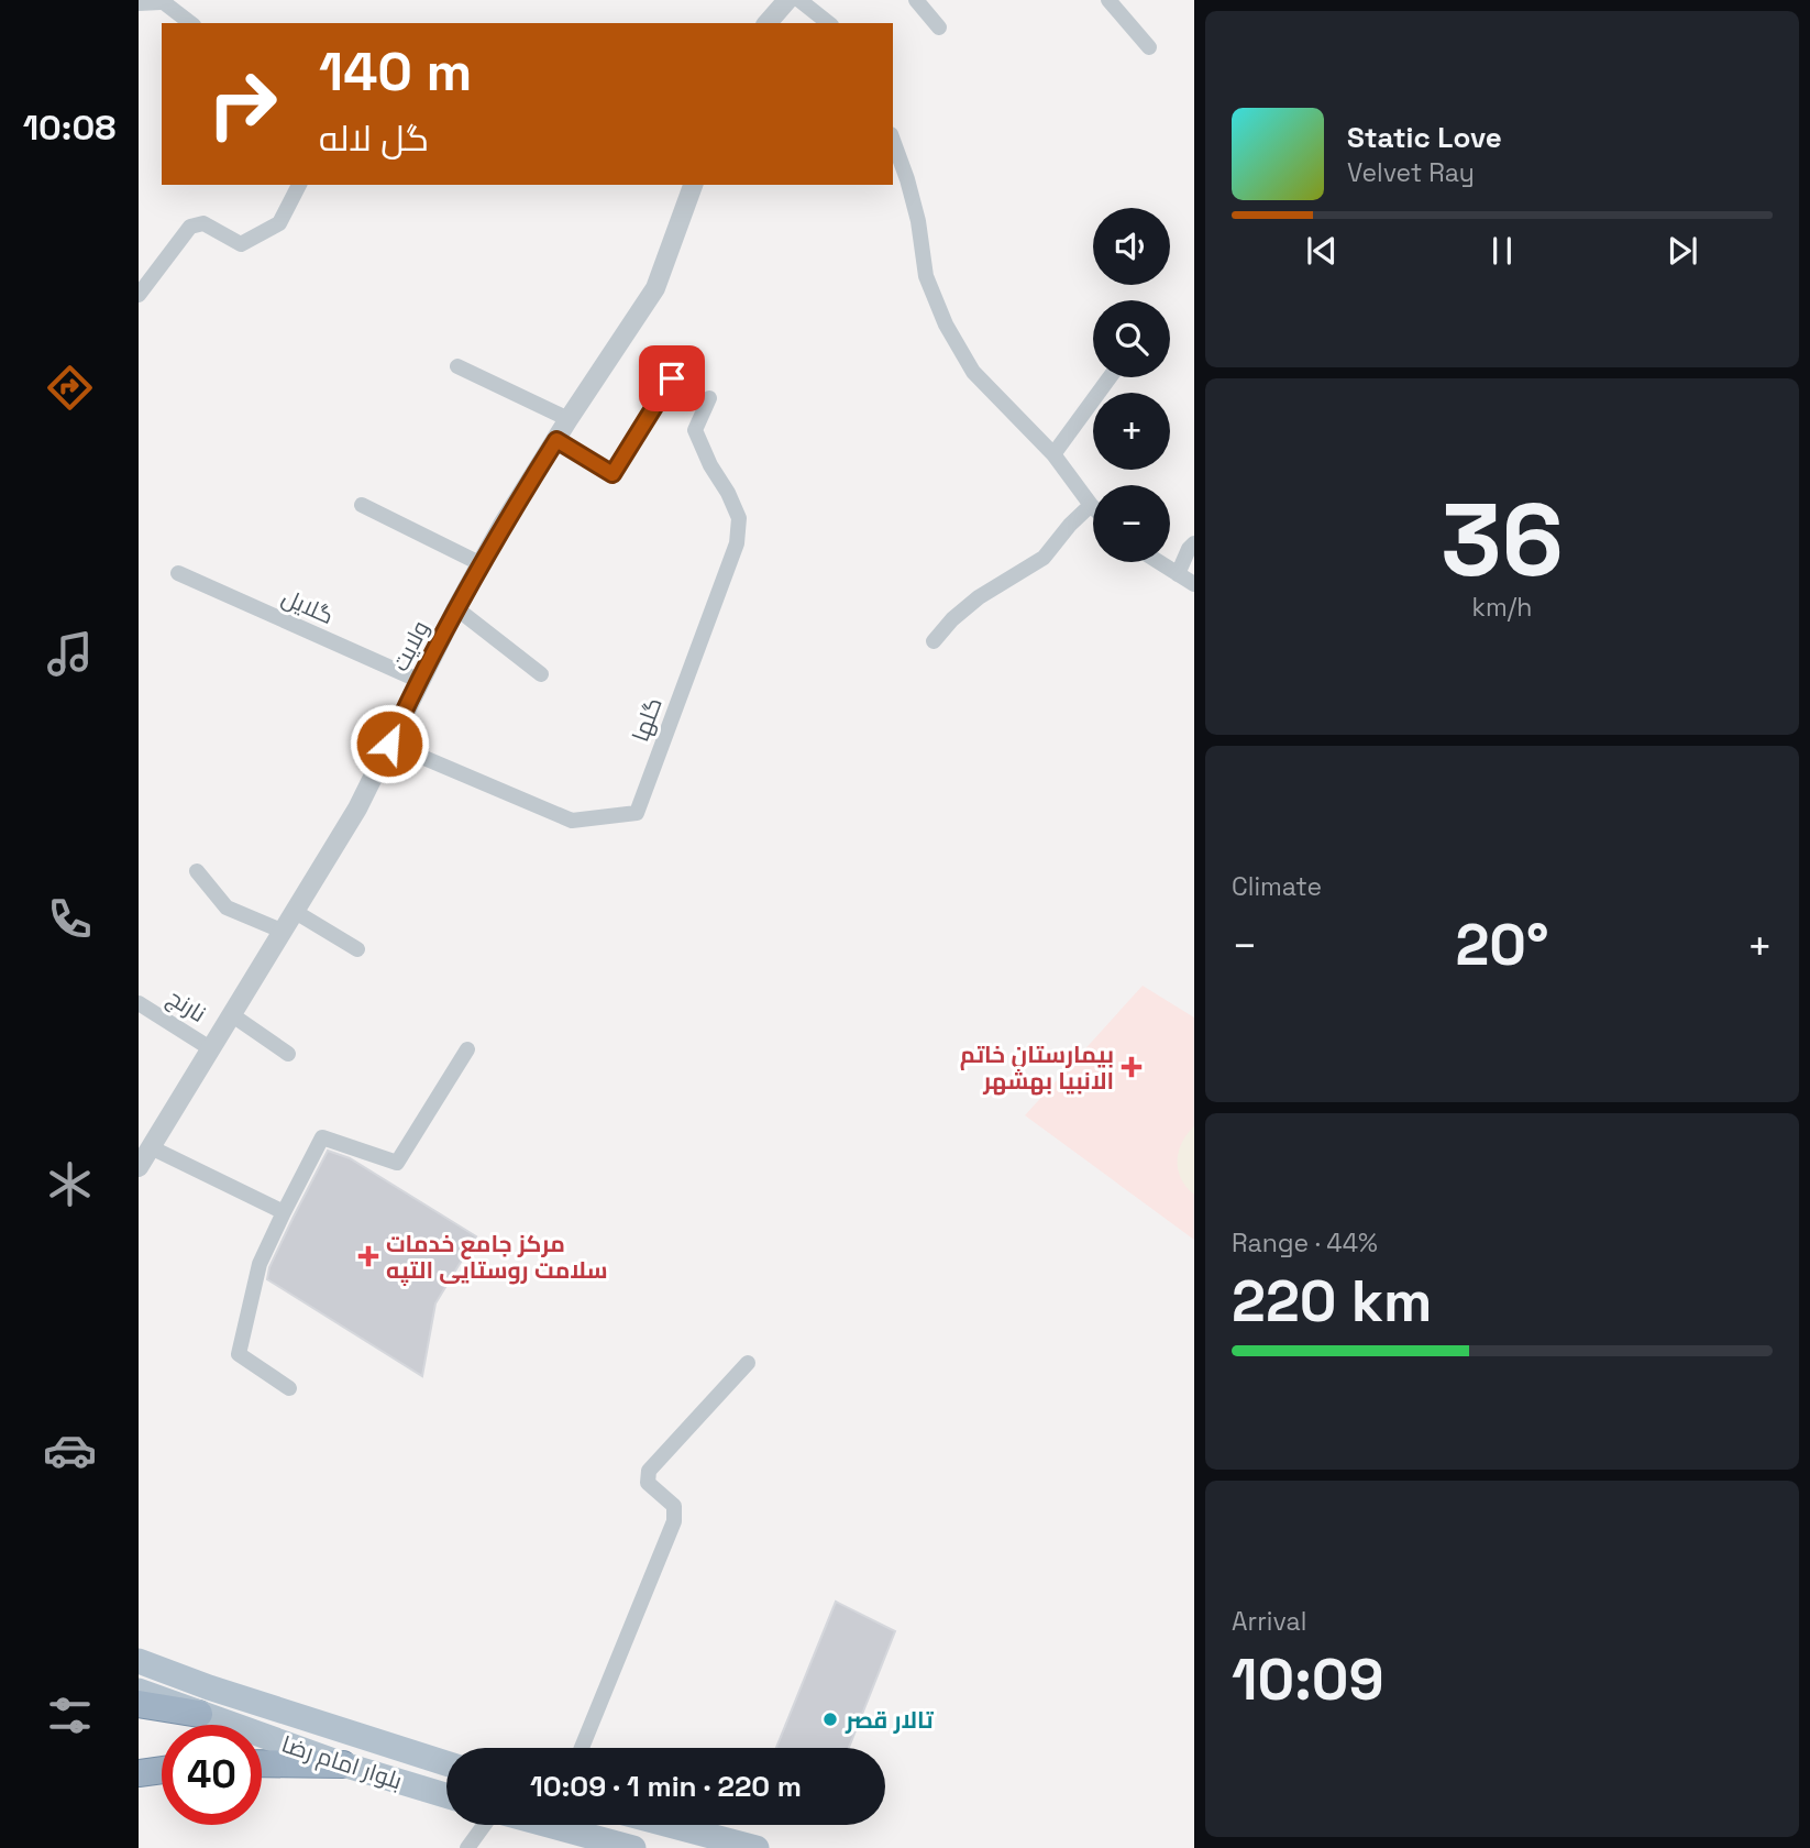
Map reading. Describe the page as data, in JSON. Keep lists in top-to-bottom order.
{
  "streets": {
    "main road": ["بلوار امام رضا"],
    "street": [
      "گلایل",
      "ولایت",
      "گلها",
      "نارنج"
    ]
  },
  "crossings": [
    ["گلایل", "ولایت"],
    ["ولایت", "گلها"],
    ["ولایت", "نارنج"]
  ],
  "places": {
    "health": ["بیمارستان خاتم الانبیا بهشهر", "مرکز جامع خدمات سلامت روستایی التپه"],
    "other": ["تالار قصر"]
  },
  "page": {
    "tabs": "10:08",
    "turn": ["140 m", "گل لاله"],
    "song": ["Static Love", "Velvet Ray"],
    "map_buttons": ["+", "−"],
    "tile": [
      ["36", "km/h"],
      "Climate",
      ["Range · 44%", "220 km"],
      ["Arrival", "10:09"]
    ],
    "heat": ["−", "20°", "+"],
    "limit": "40",
    "trip": "10:09 · 1 min · 220 m"
  }
}
